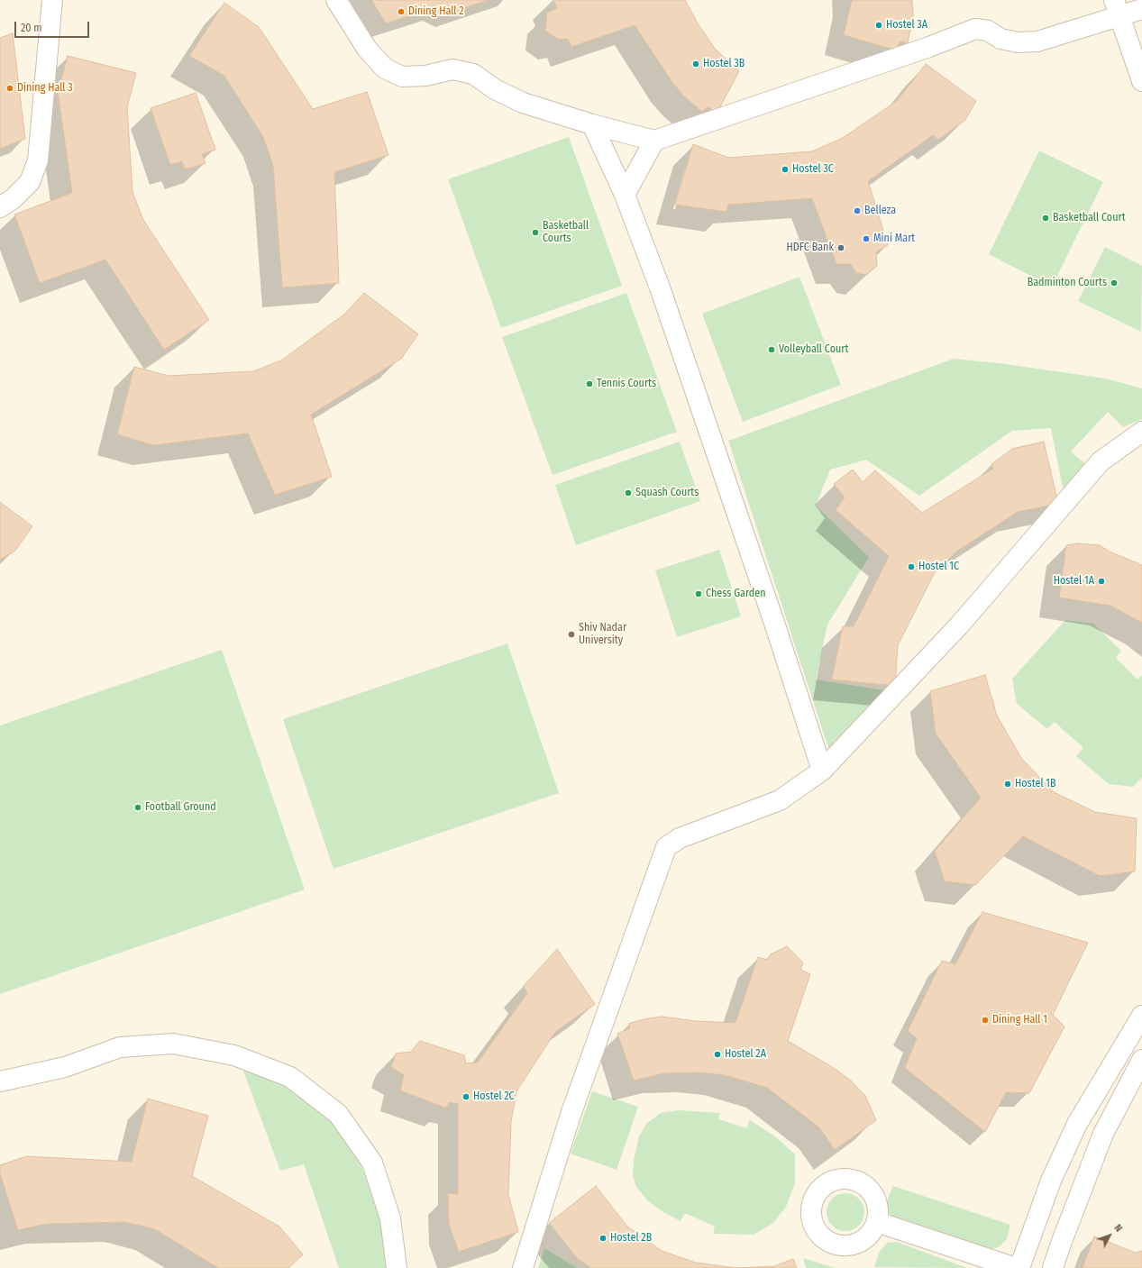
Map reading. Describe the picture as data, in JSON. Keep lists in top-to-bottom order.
{
  "places": [
    "Dining Hall 2",
    "Hostel 3A",
    "Hostel 3B",
    "Dining Hall 3",
    "Hostel 3C",
    "Belleza",
    "Basketball Court",
    "Basketball Courts",
    "Mini Mart",
    "HDFC Bank",
    "Badminton Courts",
    "Volleyball Court",
    "Tennis Courts",
    "Squash Courts",
    "Hostel 1C",
    "Hostel 1A",
    "Chess Garden",
    "Shiv Nadar University",
    "Hostel 1B",
    "Football Ground",
    "Dining Hall 1",
    "Hostel 2A",
    "Hostel 2C",
    "Hostel 2B"
  ],
  "scale_bar": "20 m",
  "north": "top right"
}
